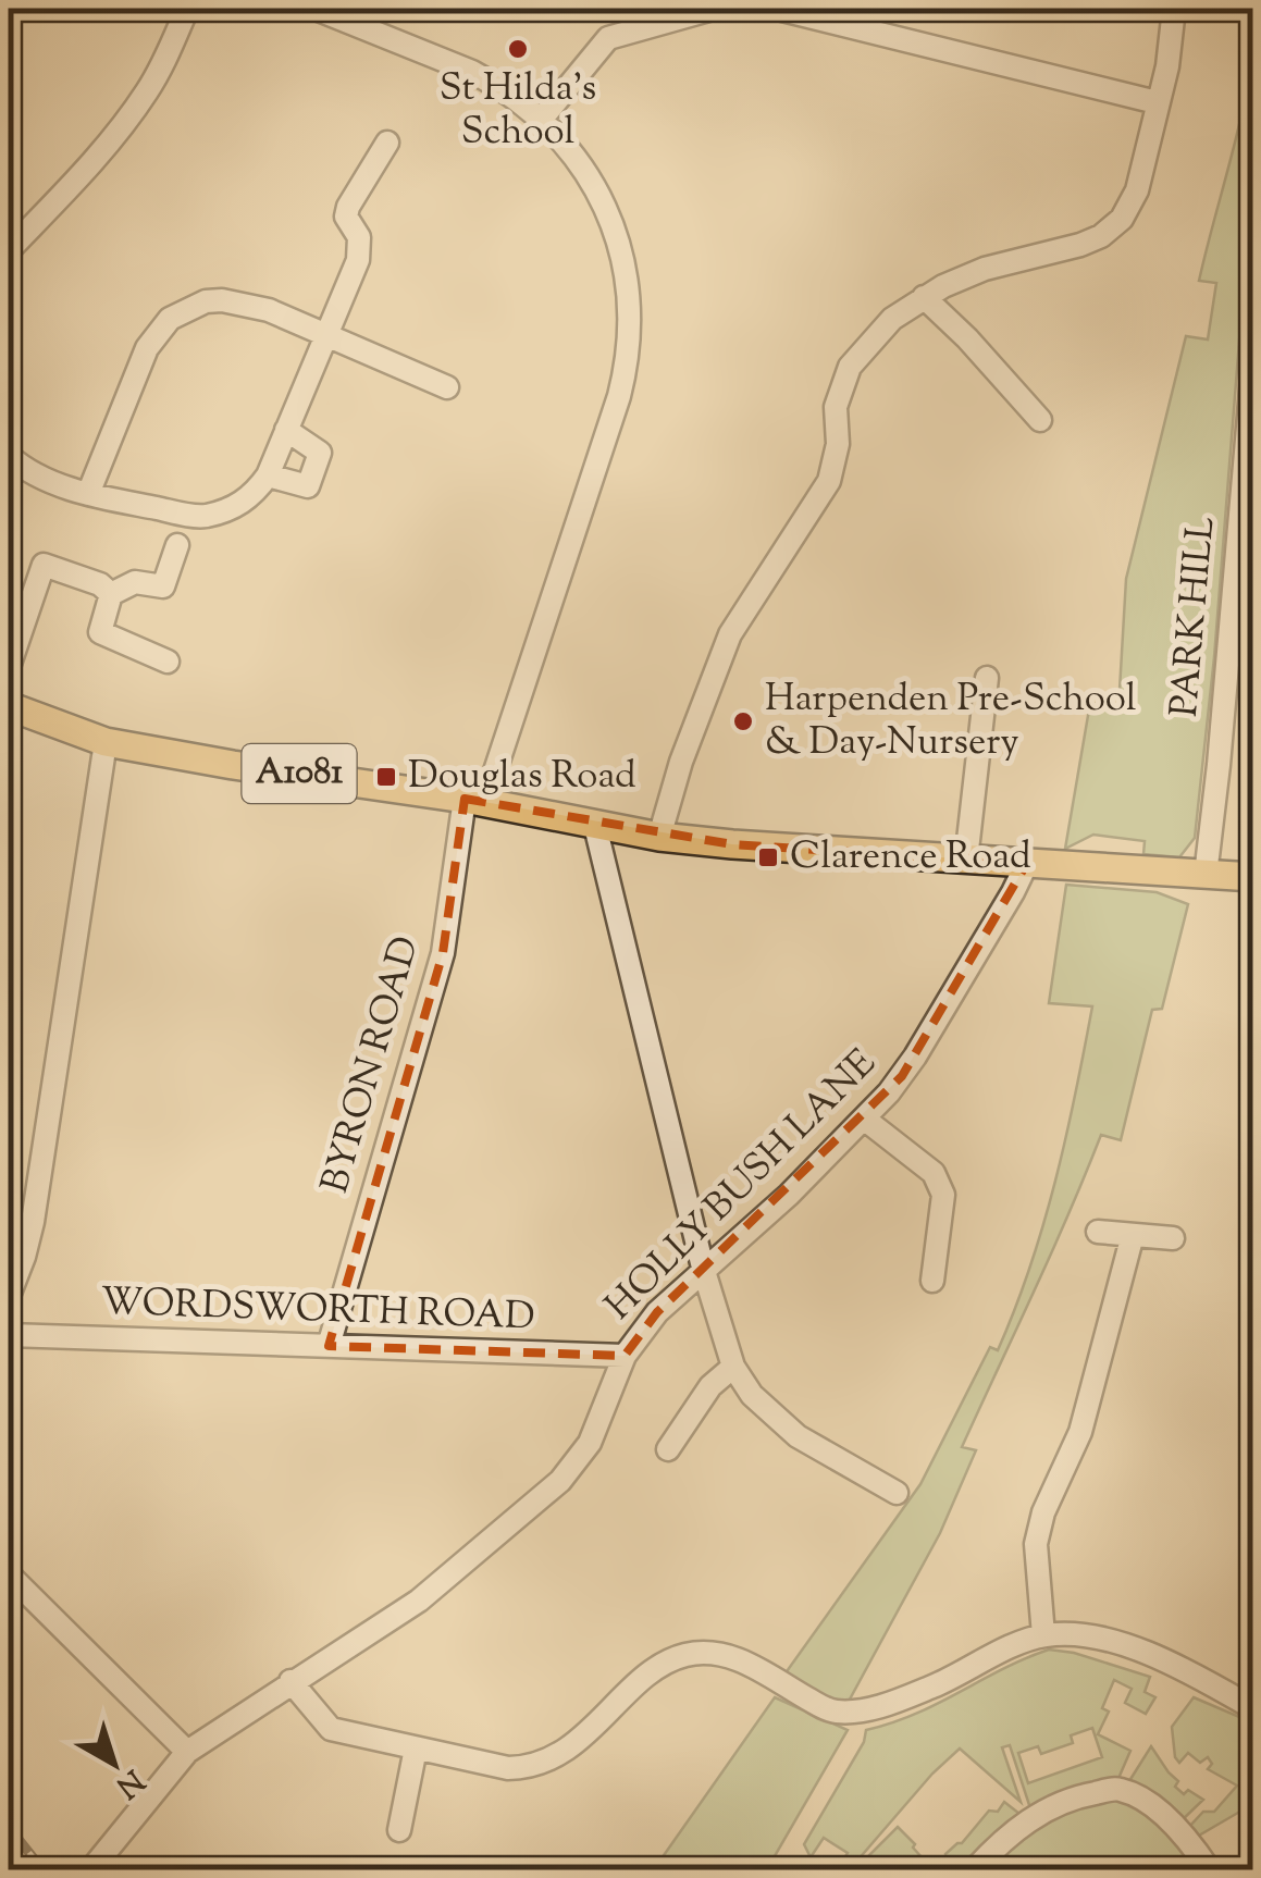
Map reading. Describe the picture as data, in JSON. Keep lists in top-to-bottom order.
{
  "streets": {
    "main road": ["A1081"],
    "street": [
      "PARK HILL",
      "BYRON ROAD",
      "HOLLY BUSH LANE",
      "WORDSWORTH ROAD"
    ]
  },
  "crossings": [
    ["PARK HILL", "A1081"],
    ["A1081", "BYRON ROAD"],
    ["A1081", "HOLLY BUSH LANE"],
    ["BYRON ROAD", "WORDSWORTH ROAD"],
    ["HOLLY BUSH LANE", "WORDSWORTH ROAD"]
  ],
  "places": {
    "other": ["St Hilda's School", "Harpenden Pre-School & Day-Nursery"],
    "transit": ["Douglas Road", "Clarence Road"]
  },
  "north": "bottom right"
}
